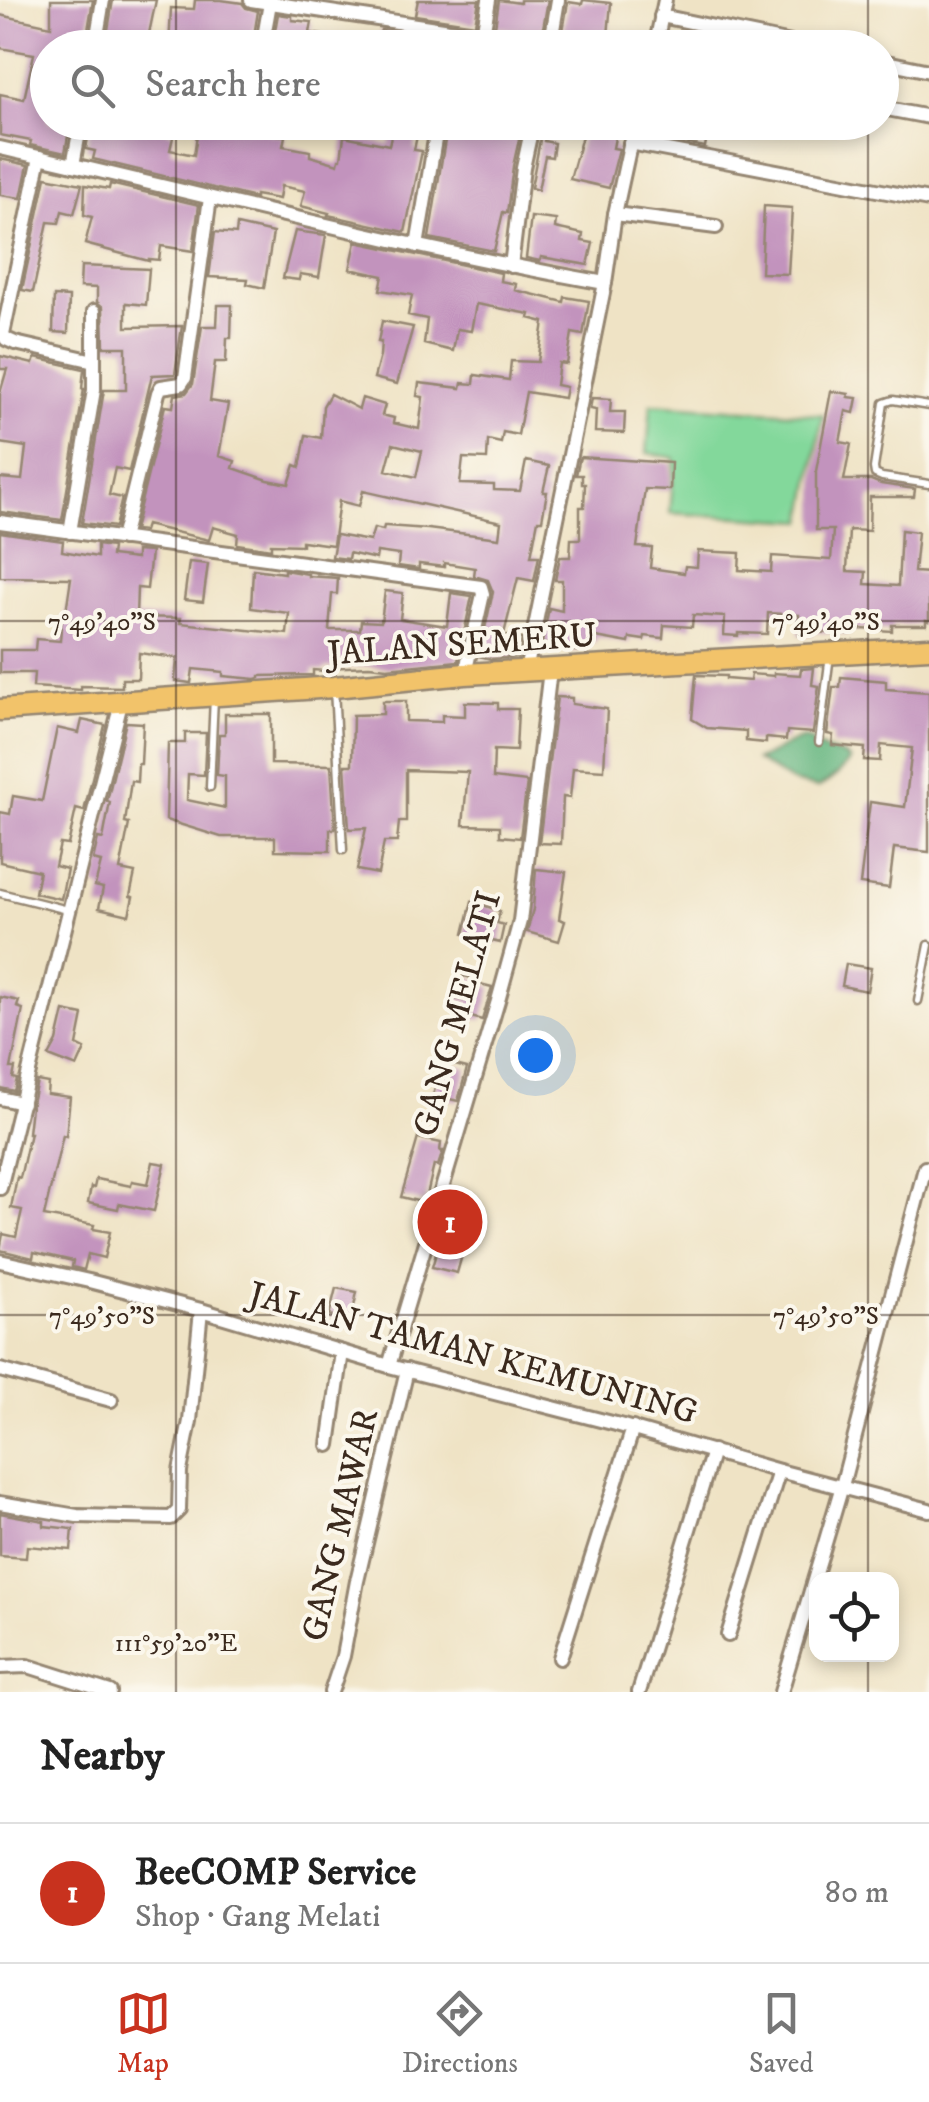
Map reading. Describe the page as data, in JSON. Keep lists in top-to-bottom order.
{
  "streets": {
    "highway": ["JALAN SEMERU"],
    "street": ["GANG MELATI", "JALAN TAMAN KEMUNING", "GANG MAWAR"]
  },
  "crossings": [
    ["JALAN SEMERU", "GANG MELATI"],
    ["GANG MELATI", "JALAN TAMAN KEMUNING"],
    ["JALAN TAMAN KEMUNING", "GANG MAWAR"]
  ],
  "page": {
    "search": "Search here",
    "pins": "1",
    "heading": "Nearby",
    "list": [
      {
        "mark": "1",
        "name": "BeeCOMP Service",
        "note": "Shop · Gang Melati",
        "value": "80 m"
      }
    ],
    "nav": ["Map", "Directions", "Saved"]
  },
  "coordinates": ["7°49'40\"S", "7°49'50\"S", "111°59'20\"E"]
}
